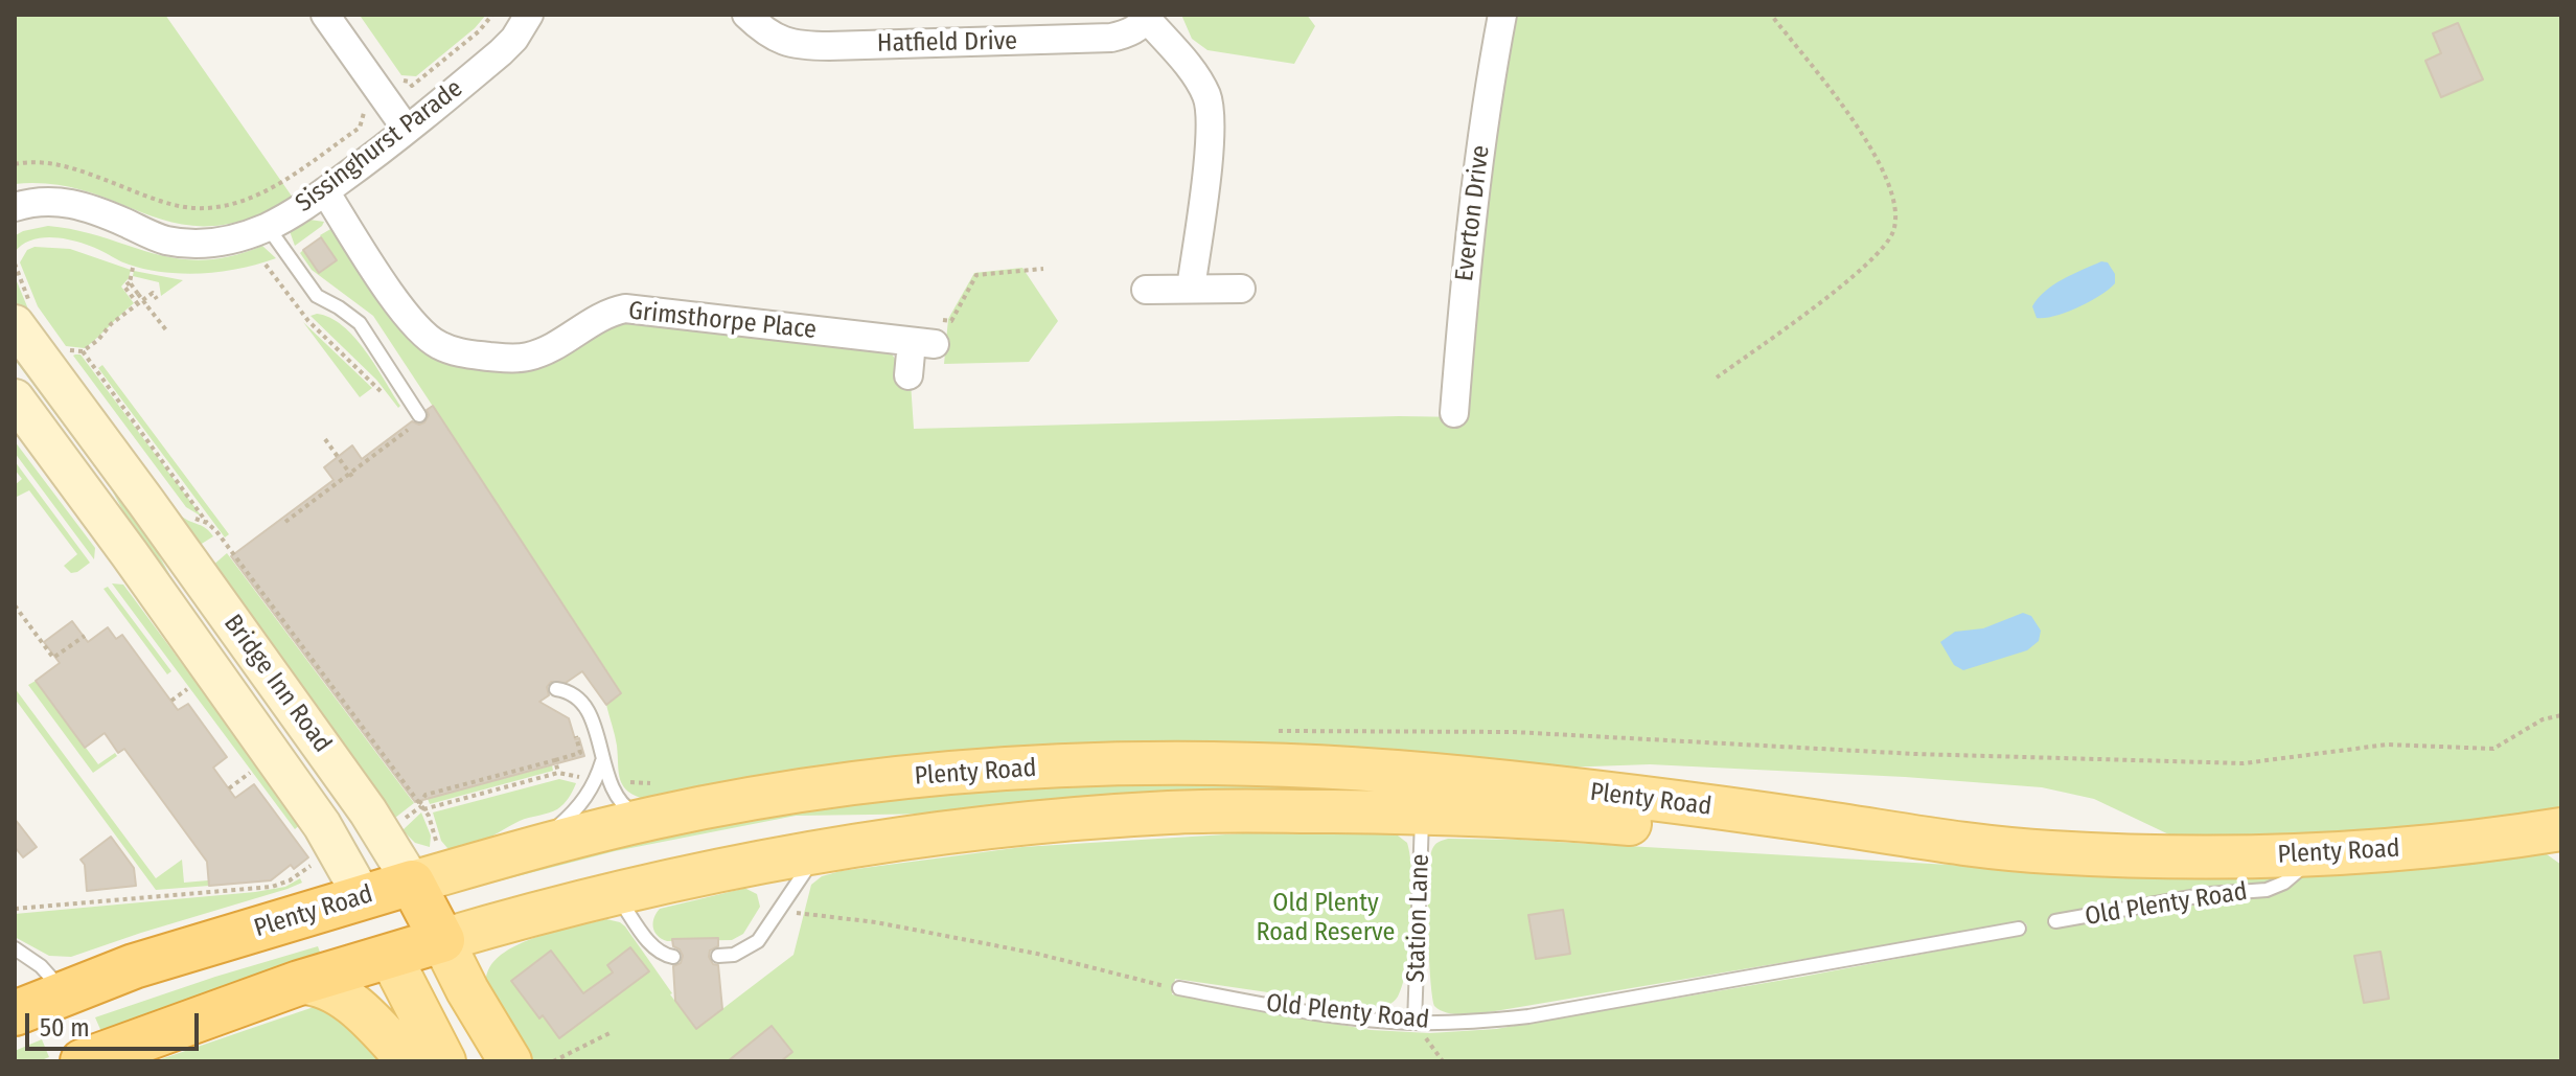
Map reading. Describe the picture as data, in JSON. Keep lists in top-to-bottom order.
{
  "streets": {
    "highway": ["Bridge Inn Road", "Plenty Road"],
    "street": [
      "Hatfield Drive",
      "Sissinghurst Parade",
      "Everton Drive",
      "Grimsthorpe Place"
    ],
    "lane": ["Old Plenty Road", "Station Lane"]
  },
  "crossings": [
    ["Sissinghurst Parade", "Grimsthorpe Place"],
    ["Bridge Inn Road", "Plenty Road"],
    ["Plenty Road", "Old Plenty Road"],
    ["Plenty Road", "Station Lane"],
    ["Old Plenty Road", "Station Lane"]
  ],
  "parks": ["Old Plenty Road Reserve"],
  "scale_bar": "50 m"
}
